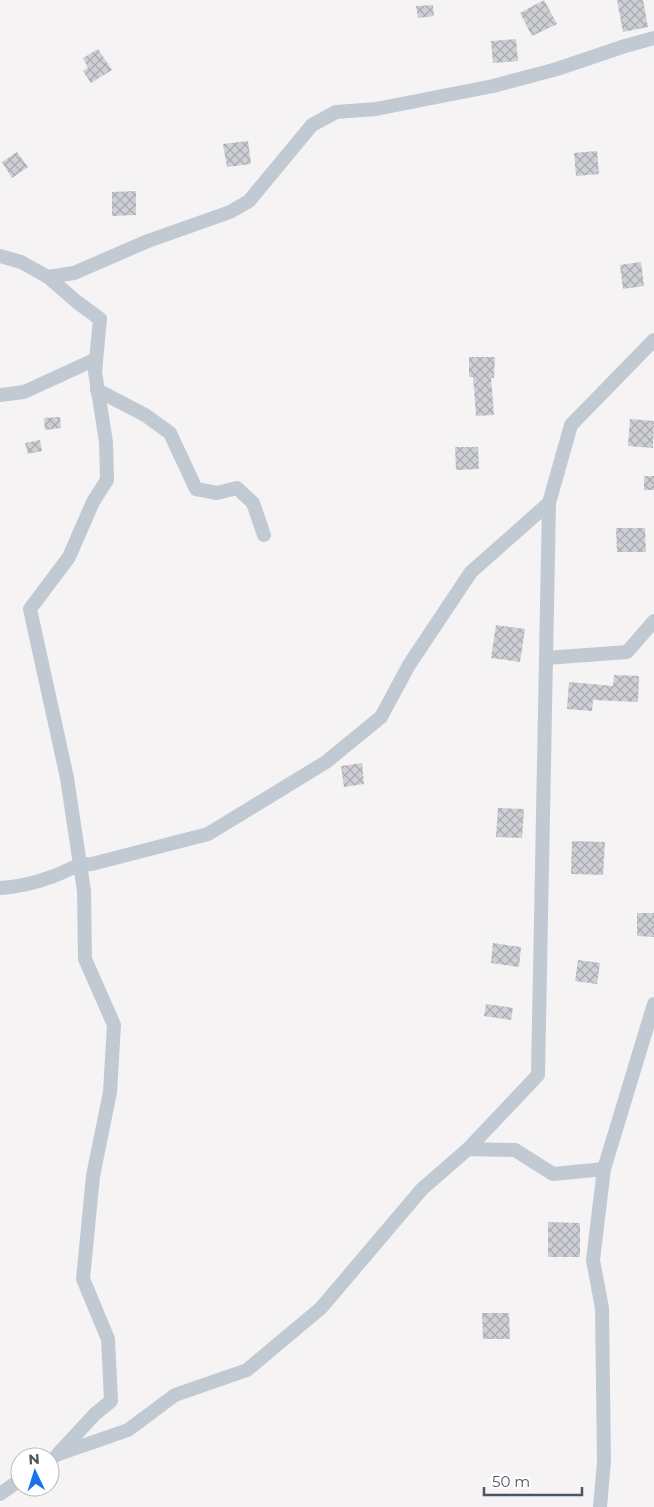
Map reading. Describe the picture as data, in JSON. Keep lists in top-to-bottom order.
{
  "scale_bar": "50 m",
  "north": "top"
}
